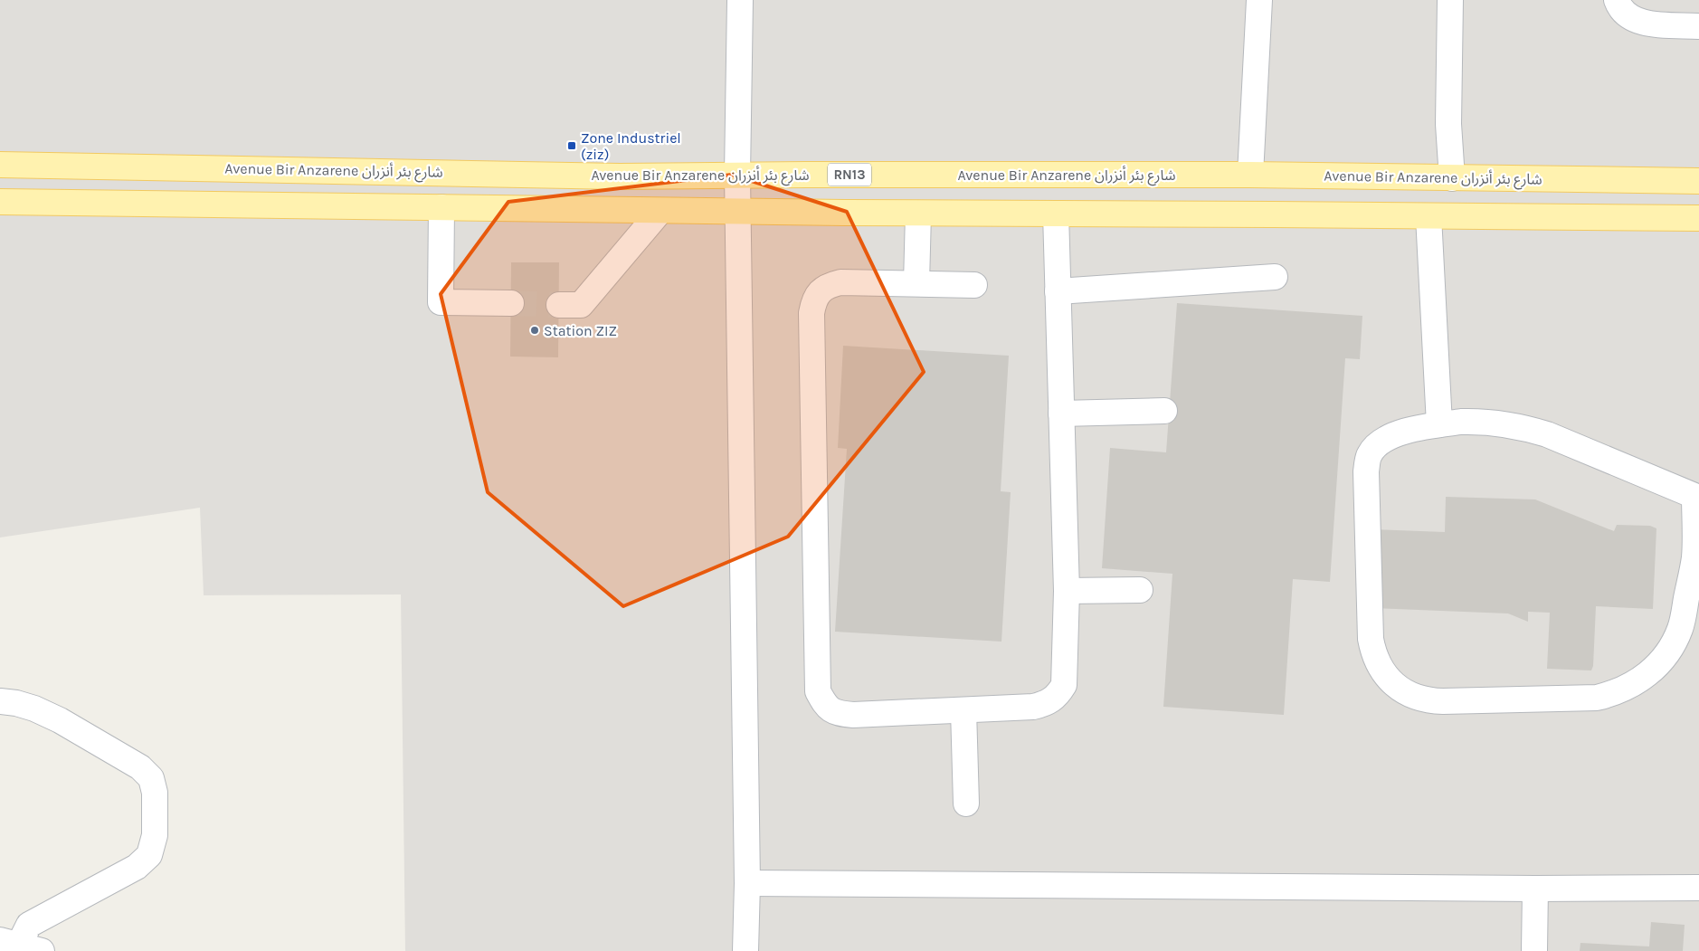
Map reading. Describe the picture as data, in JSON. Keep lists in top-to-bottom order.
{
  "streets": {
    "main road": ["Avenue Bir Anzarene شارع بئر أنزران", "RN13"]
  },
  "places": {
    "transit": ["Zone Industriel (ziz)"],
    "other": ["Station ZIZ"]
  }
}
